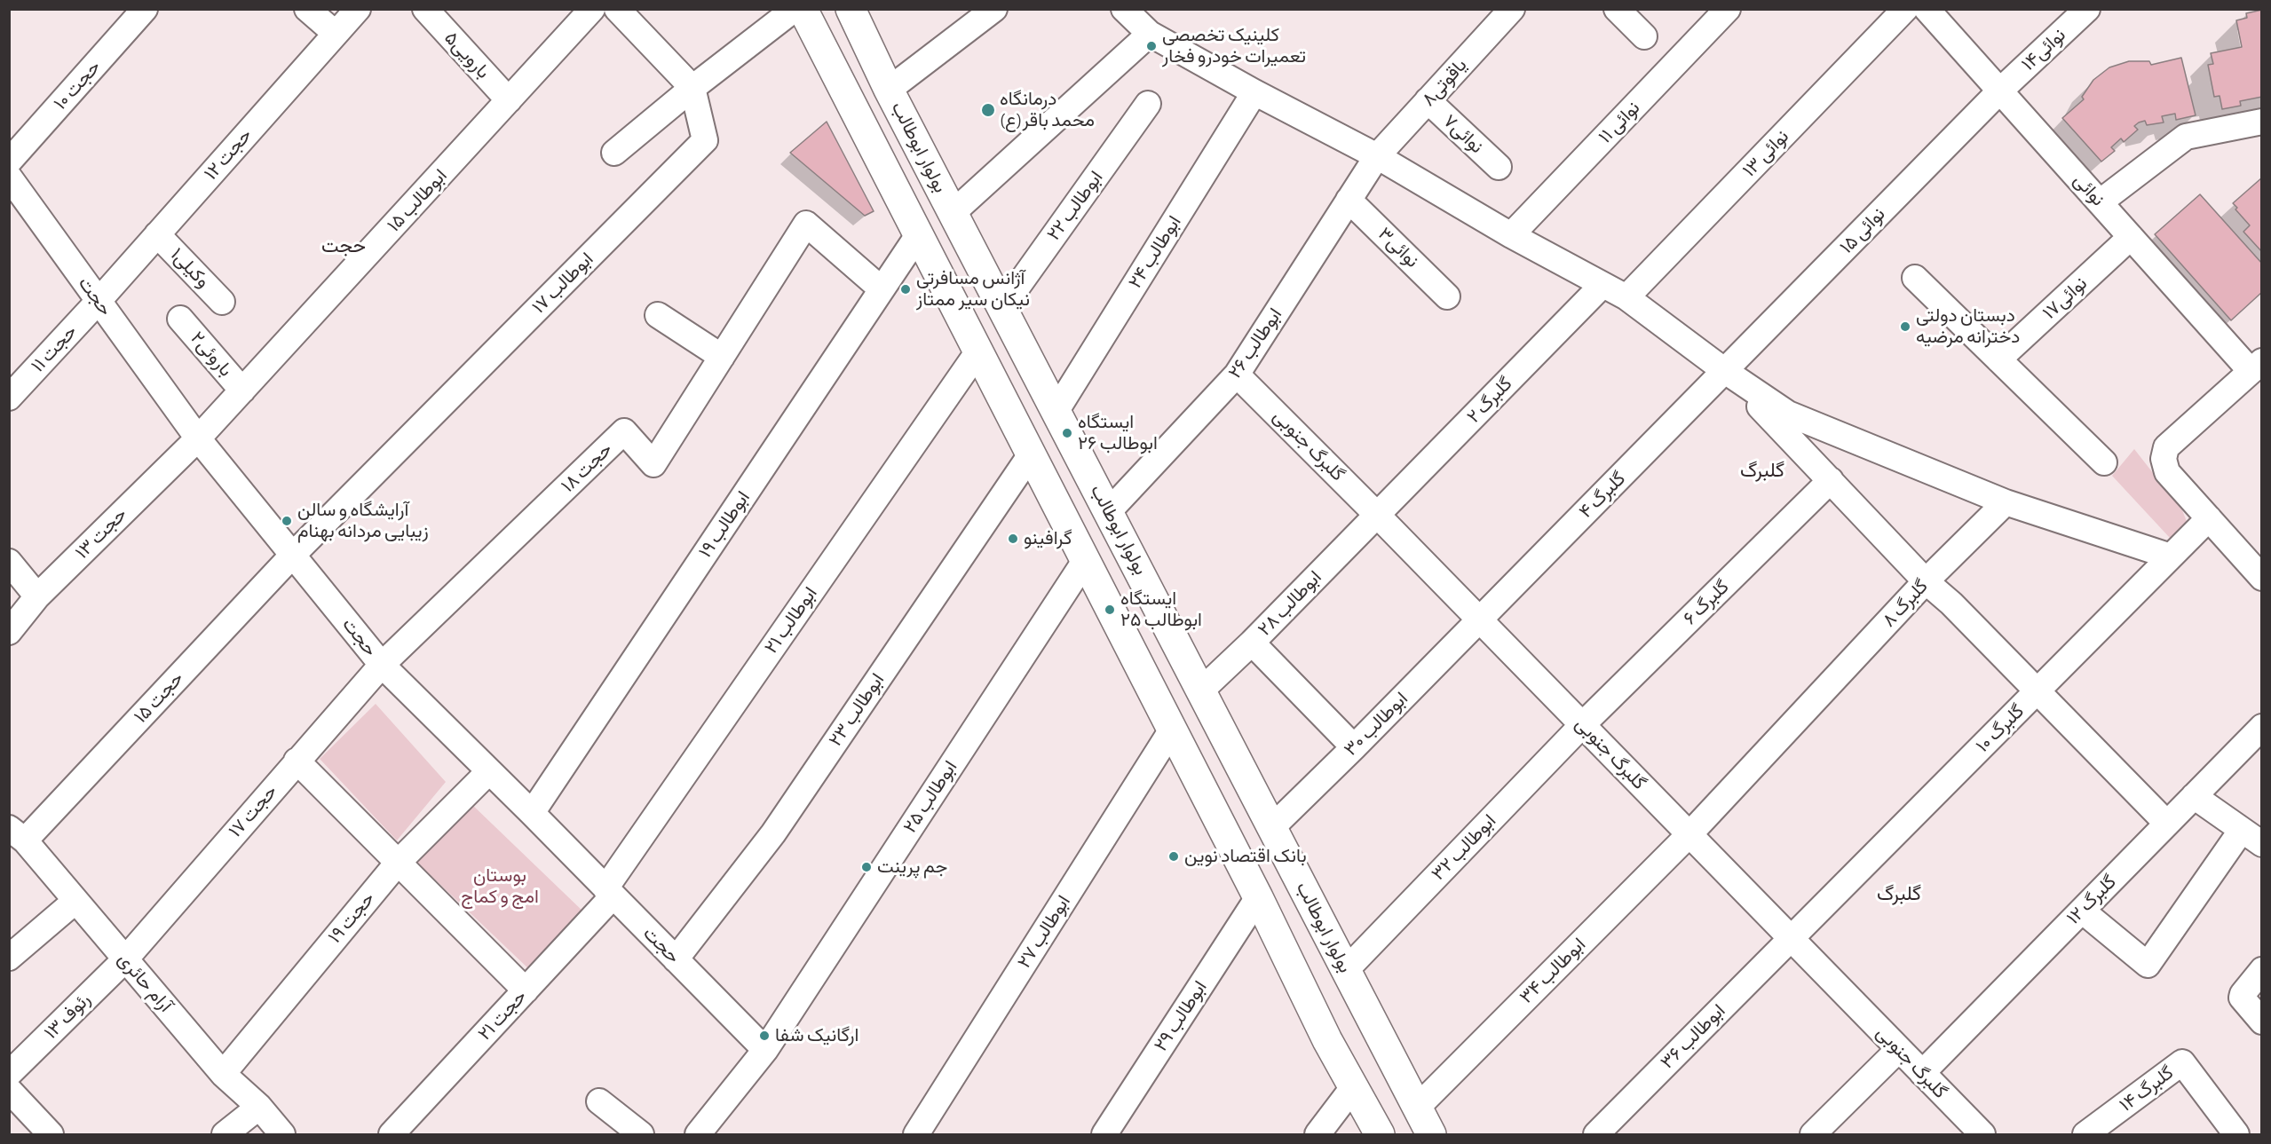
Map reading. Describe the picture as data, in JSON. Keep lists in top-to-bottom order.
{
  "streets": {
    "main road": ["بولوار ابوطالب"],
    "street": [
      "نوائی۱۴",
      "بارویی۵",
      "یاقوتی۸",
      "حجت ۱۰",
      "نوائی ۱۱",
      "نوائی۷",
      "نوائی ۱۳",
      "حجت ۱۲",
      "نوائی",
      "ابوطالب ۱۵",
      "ابوطالب ۲۲",
      "نوائی ۱۵",
      "نوائی۳",
      "ابوطالب ۲۴",
      "وکیلی۱",
      "ابوطالب ۱۷",
      "حجت",
      "نوائی۱۷",
      "ابوطالب ۲۶",
      "حجت ۱۱",
      "باروئی۲",
      "گلبرگ ۲",
      "گلبرگ جنوبی",
      "حجت ۱۸",
      "گلبرگ ۴",
      "ابوطالب ۱۹",
      "حجت ۱۳",
      "گلبرگ ۶",
      "ابوطالب ۲۸",
      "گلبرگ ۸",
      "ابوطالب ۲۱",
      "حجت ۱۵",
      "ابوطالب ۲۳",
      "ابوطالب ۳۰",
      "گلبرگ ۱۰",
      "ابوطالب ۲۵",
      "حجت ۱۷",
      "ابوطالب ۳۲",
      "گلبرگ ۱۲",
      "حجت ۱۹",
      "ابوطالب ۲۷",
      "ابوطالب ۳۴",
      "آرام حائری",
      "حجت ۲۱",
      "رئوف ۱۳",
      "ابوطالب ۲۹",
      "ابوطالب ۳۶",
      "گلبرگ ۱۴"
    ]
  },
  "crossings": [
    ["نوائی۱۴", "نوائی"],
    ["نوائی۱۴", "نوائی ۱۵"],
    ["بارویی۵", "ابوطالب ۱۵"],
    ["یاقوتی۸", "نوائی۷"],
    ["یاقوتی۸", "ابوطالب ۲۶"],
    ["بولوار ابوطالب", "ابوطالب ۲۲"],
    ["بولوار ابوطالب", "ابوطالب ۲۴"],
    ["بولوار ابوطالب", "ابوطالب ۲۶"],
    ["بولوار ابوطالب", "ابوطالب ۲۸"],
    ["بولوار ابوطالب", "ابوطالب ۳۰"],
    ["بولوار ابوطالب", "ابوطالب ۳۲"],
    ["بولوار ابوطالب", "ابوطالب ۳۴"],
    ["حجت ۱۲", "وکیلی۱"],
    ["حجت ۱۲", "حجت"],
    ["حجت ۱۲", "حجت ۱۱"],
    ["نوائی", "نوائی ۱۵"],
    ["نوائی", "نوائی۱۷"],
    ["ابوطالب ۱۵", "حجت"],
    ["ابوطالب ۱۵", "باروئی۲"],
    ["ابوطالب ۱۵", "حجت ۱۳"],
    ["نوائی ۱۵", "گلبرگ ۴"],
    ["نوائی۳", "ابوطالب ۲۶"],
    ["ابوطالب ۱۷", "حجت"],
    ["ابوطالب ۱۷", "حجت ۱۵"],
    ["حجت", "حجت ۱۱"],
    ["حجت", "حجت ۱۸"],
    ["حجت", "ابوطالب ۱۹"],
    ["حجت", "حجت ۱۳"],
    ["حجت", "ابوطالب ۲۱"],
    ["حجت", "حجت ۱۵"],
    ["حجت", "ابوطالب ۲۳"],
    ["حجت", "ابوطالب ۲۵"],
    ["حجت", "حجت ۱۷"],
    ["حجت", "حجت ۱۹"],
    ["حجت", "حجت ۲۱"],
    ["ابوطالب ۲۶", "گلبرگ جنوبی"],
    ["گلبرگ ۲", "گلبرگ جنوبی"],
    ["گلبرگ ۲", "ابوطالب ۲۸"],
    ["گلبرگ جنوبی", "گلبرگ ۴"],
    ["گلبرگ جنوبی", "گلبرگ ۶"],
    ["گلبرگ جنوبی", "ابوطالب ۲۸"],
    ["گلبرگ جنوبی", "گلبرگ ۸"],
    ["گلبرگ جنوبی", "ابوطالب ۳۰"],
    ["گلبرگ جنوبی", "گلبرگ ۱۰"],
    ["گلبرگ جنوبی", "ابوطالب ۳۲"],
    ["گلبرگ جنوبی", "گلبرگ ۱۲"],
    ["گلبرگ جنوبی", "ابوطالب ۳۴"],
    ["گلبرگ جنوبی", "ابوطالب ۳۶"],
    ["حجت ۱۸", "ابوطالب ۱۹"],
    ["حجت ۱۸", "حجت ۱۷"],
    ["گلبرگ ۴", "ابوطالب ۳۰"],
    ["گلبرگ ۶", "ابوطالب ۳۲"],
    ["گلبرگ ۸", "ابوطالب ۳۴"],
    ["ابوطالب ۲۱", "حجت ۲۱"],
    ["حجت ۱۵", "آرام حائری"],
    ["گلبرگ ۱۰", "ابوطالب ۳۶"],
    ["حجت ۱۷", "آرام حائری"],
    ["حجت ۱۷", "رئوف ۱۳"],
    ["حجت ۱۹", "آرام حائری"],
    ["آرام حائری", "رئوف ۱۳"]
  ],
  "districts": ["حجت", "گلبرگ", "گلبرگ"],
  "parks": ["بوستان امج و کماج"],
  "places": [
    "کلینیک تخصصی تعمیرات خودرو فخار",
    "درمانگاه محمد باقر(ع)",
    "آژانس مسافرتی نیکان سیر ممتاز",
    "دبستان دولتی دخترانه مرضیه",
    "ایستگاه ابوطالب ۲۶",
    "آرایشگاه و سالن زیبایی مردانه بهنام",
    "گرافینو",
    "ایستگاه ابوطالب ۲۵",
    "بانک اقتصاد نوین",
    "جم پرینت",
    "ارگانیک شفا"
  ]
}
